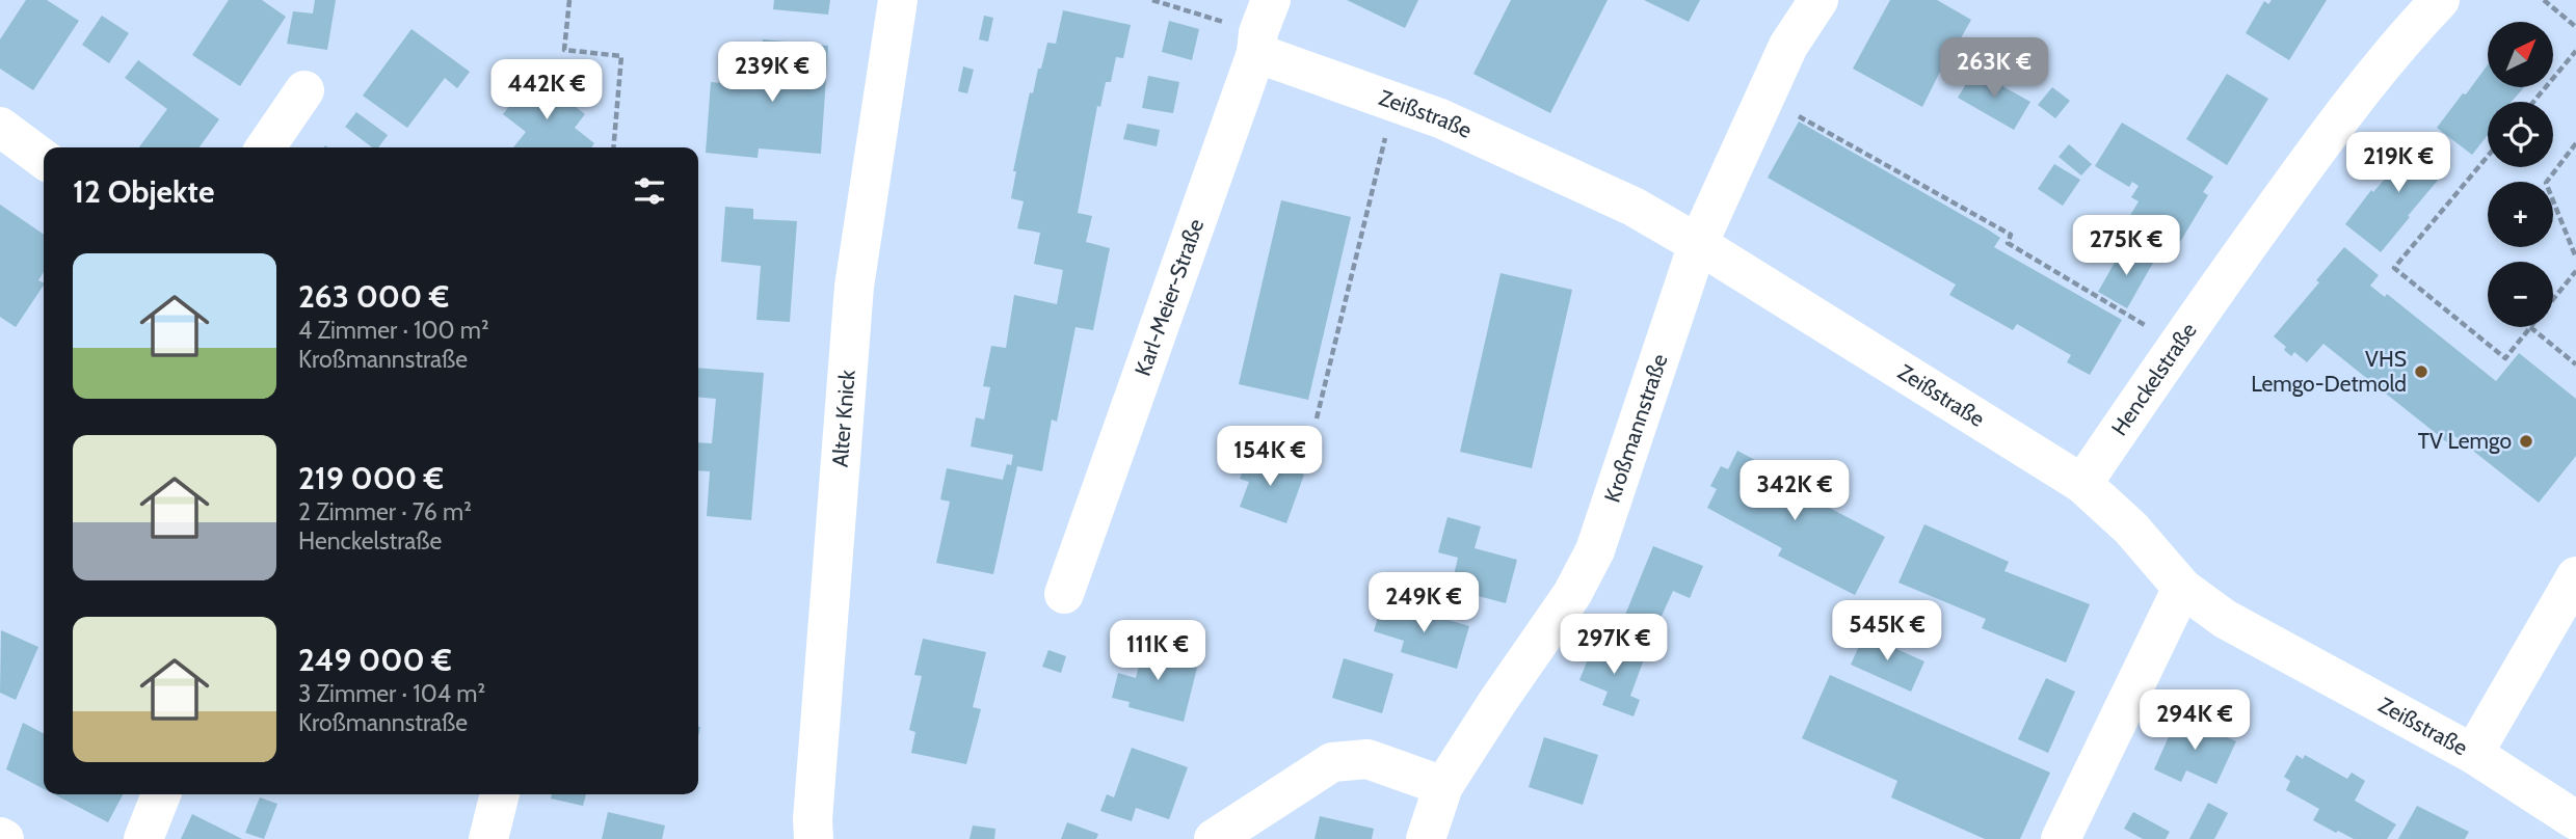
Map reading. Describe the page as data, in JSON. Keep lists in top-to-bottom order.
{
  "streets": {
    "street": [
      "Zeißstraße",
      "Karl-Meier-Straße",
      "Henckelstraße",
      "Alter Knick",
      "Kroßmannstraße"
    ]
  },
  "crossings": [
    ["Zeißstraße", "Karl-Meier-Straße"],
    ["Zeißstraße", "Henckelstraße"],
    ["Zeißstraße", "Kroßmannstraße"]
  ],
  "places": ["VHS Lemgo-Detmold", "TV Lemgo"],
  "north": "top right",
  "page": {
    "map_buttons": ["+", "−"],
    "price": [
      "263K €",
      "239K €",
      "442K €",
      "219K €",
      "275K €",
      "154K €",
      "342K €",
      "249K €",
      "545K €",
      "297K €",
      "111K €",
      "294K €"
    ],
    "heading": "12 Objekte",
    "list": [
      {
        "name": "263 000 €",
        "note": "4 Zimmer · 100 m² · Kroßmannstraße"
      },
      {
        "name": "219 000 €",
        "note": "2 Zimmer · 76 m² · Henckelstraße"
      },
      {
        "name": "249 000 €",
        "note": "3 Zimmer · 104 m² · Kroßmannstraße"
      }
    ]
  }
}
